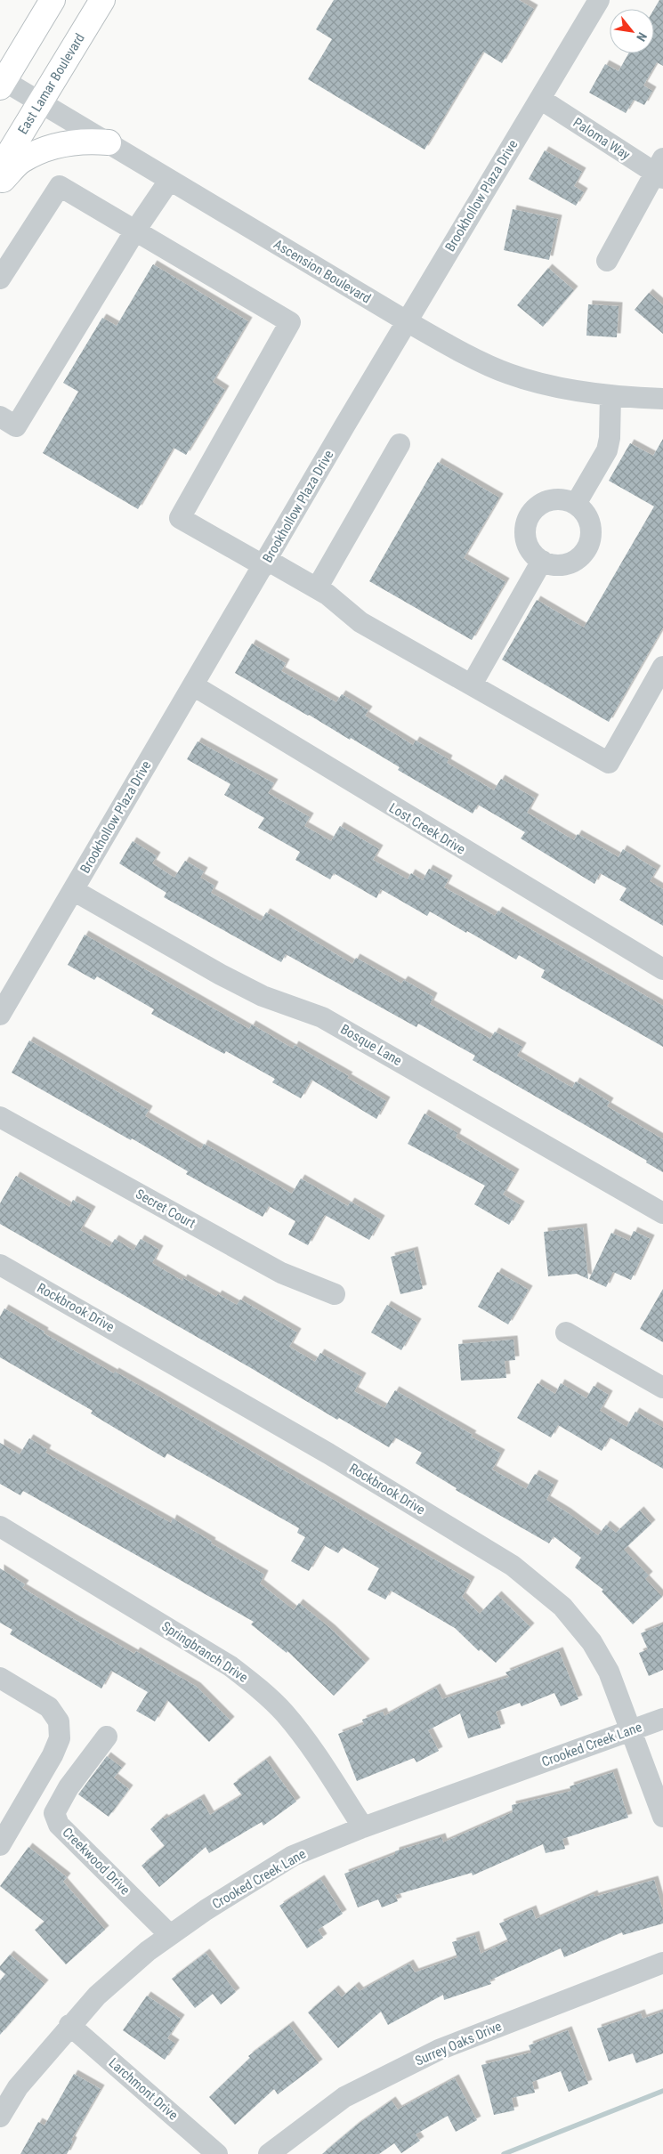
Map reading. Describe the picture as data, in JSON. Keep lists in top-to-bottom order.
{
  "streets": {
    "main road": ["East Lamar Boulevard"],
    "street": [
      "Paloma Way",
      "Brookhollow Plaza Drive",
      "Ascension Boulevard",
      "Lost Creek Drive",
      "Bosque Lane",
      "Secret Court",
      "Rockbrook Drive",
      "Springbranch Drive",
      "Crooked Creek Lane",
      "Creekwood Drive",
      "Surrey Oaks Drive",
      "Larchmont Drive"
    ]
  },
  "crossings": [
    ["East Lamar Boulevard", "Ascension Boulevard"],
    ["Paloma Way", "Brookhollow Plaza Drive"],
    ["Brookhollow Plaza Drive", "Ascension Boulevard"],
    ["Brookhollow Plaza Drive", "Lost Creek Drive"],
    ["Brookhollow Plaza Drive", "Bosque Lane"],
    ["Rockbrook Drive", "Crooked Creek Lane"],
    ["Springbranch Drive", "Crooked Creek Lane"],
    ["Crooked Creek Lane", "Creekwood Drive"],
    ["Crooked Creek Lane", "Larchmont Drive"]
  ],
  "north": "bottom right"
}
